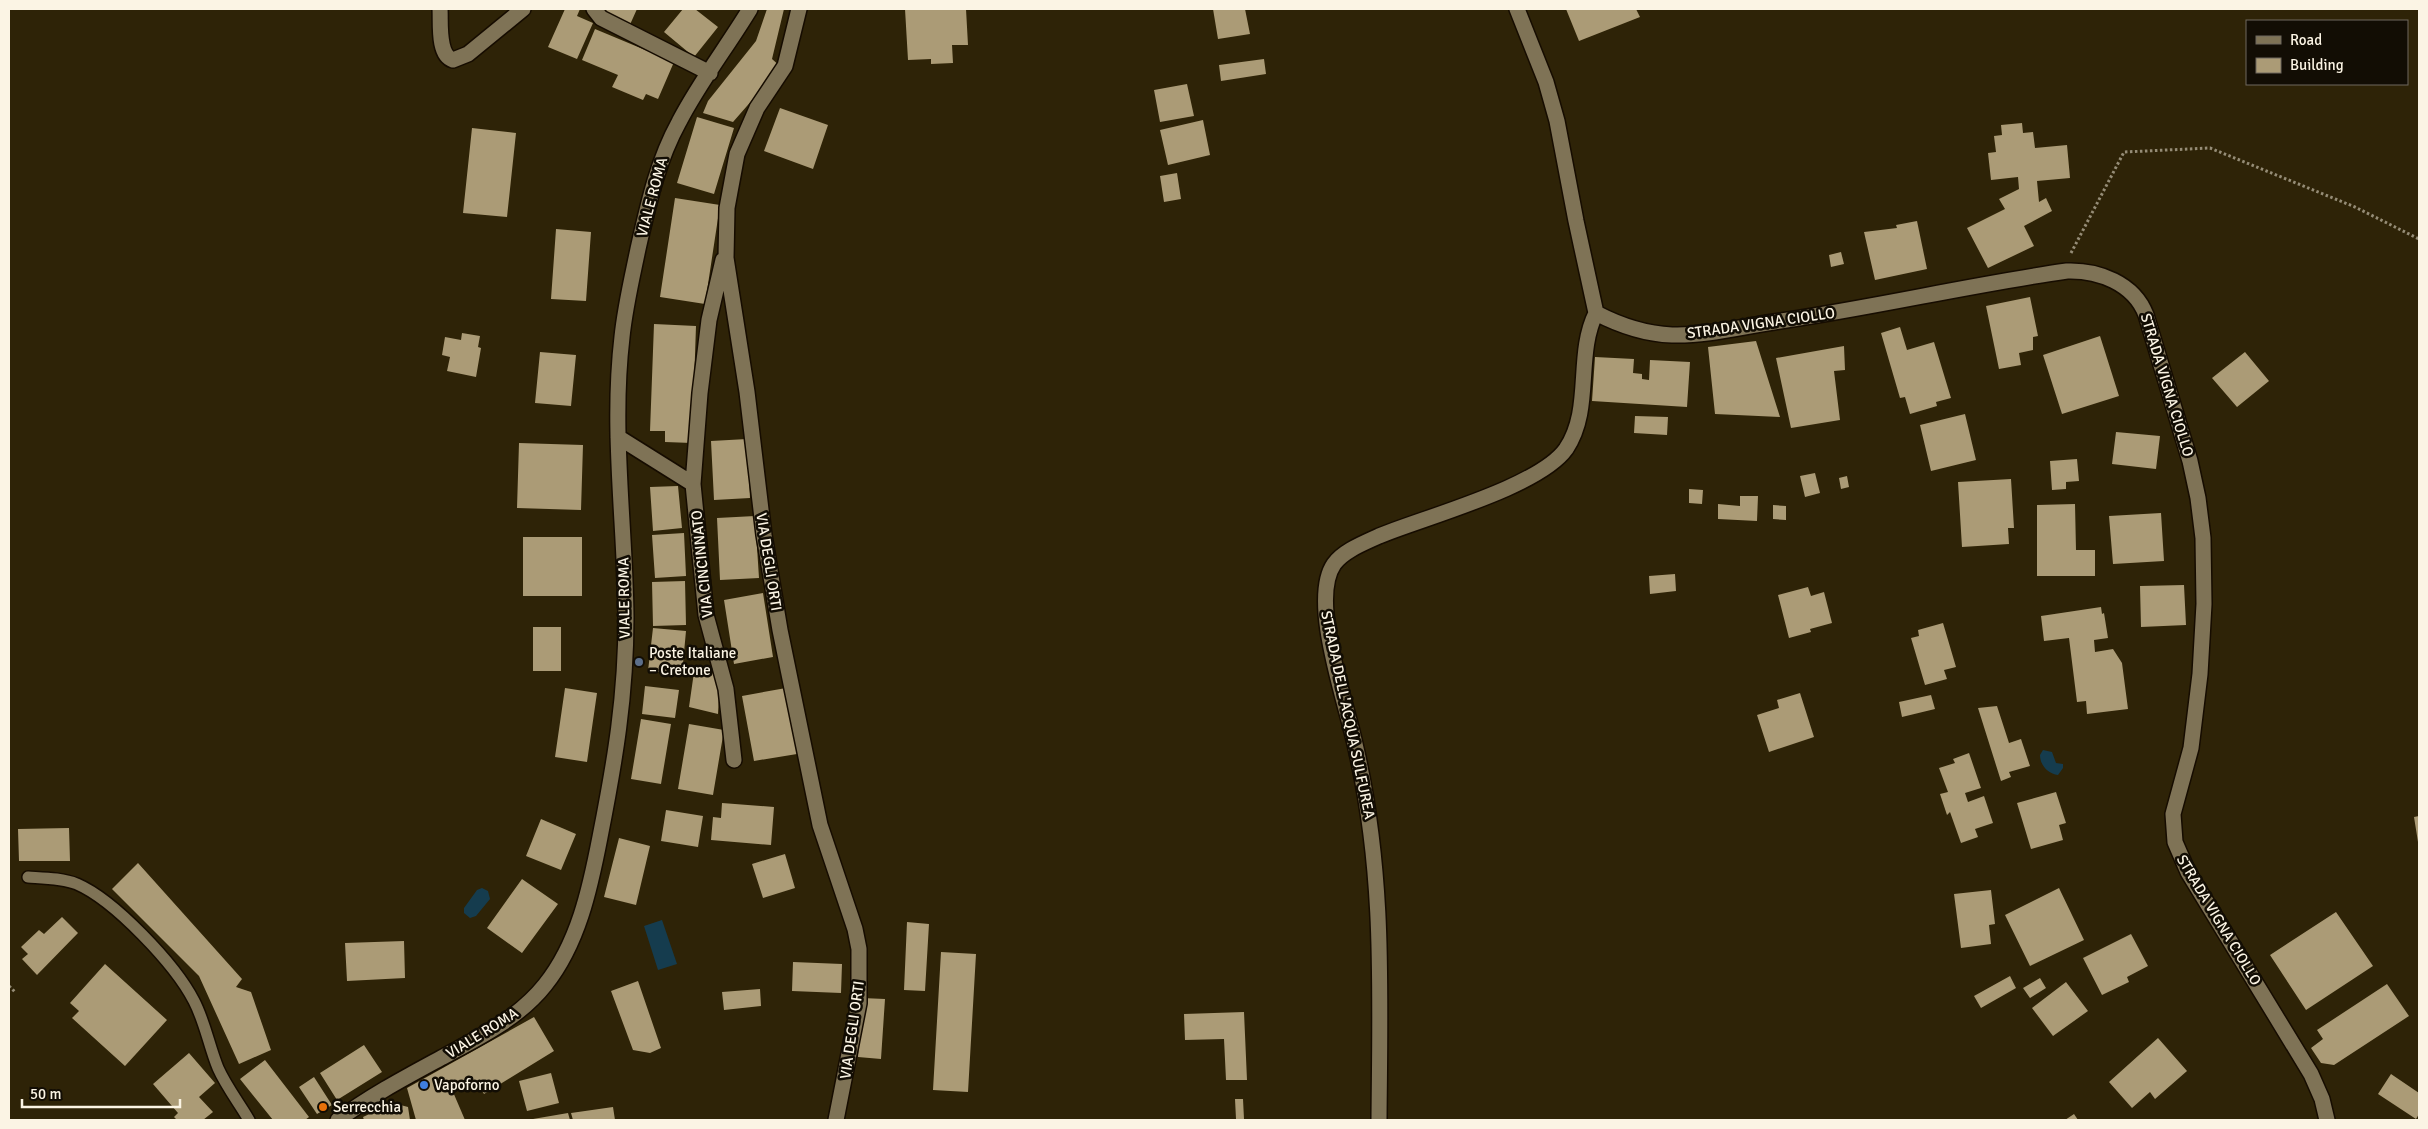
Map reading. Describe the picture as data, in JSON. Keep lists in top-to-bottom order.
{
  "streets": {
    "street": [
      "VIALE ROMA",
      "STRADA VIGNA CIOLLO",
      "VIA DEGLI ORTI",
      "VIA CINCINNATO",
      "STRADA DELL'ACQUA SULFUREA"
    ]
  },
  "crossings": [
    ["STRADA VIGNA CIOLLO", "STRADA DELL'ACQUA SULFUREA"],
    ["VIA DEGLI ORTI", "VIA CINCINNATO"]
  ],
  "places": ["Poste Italiane – Cretone", "Vapoforno", "Serrecchia"],
  "legend": ["Road", "Building"],
  "scale_bar": "50 m"
}
